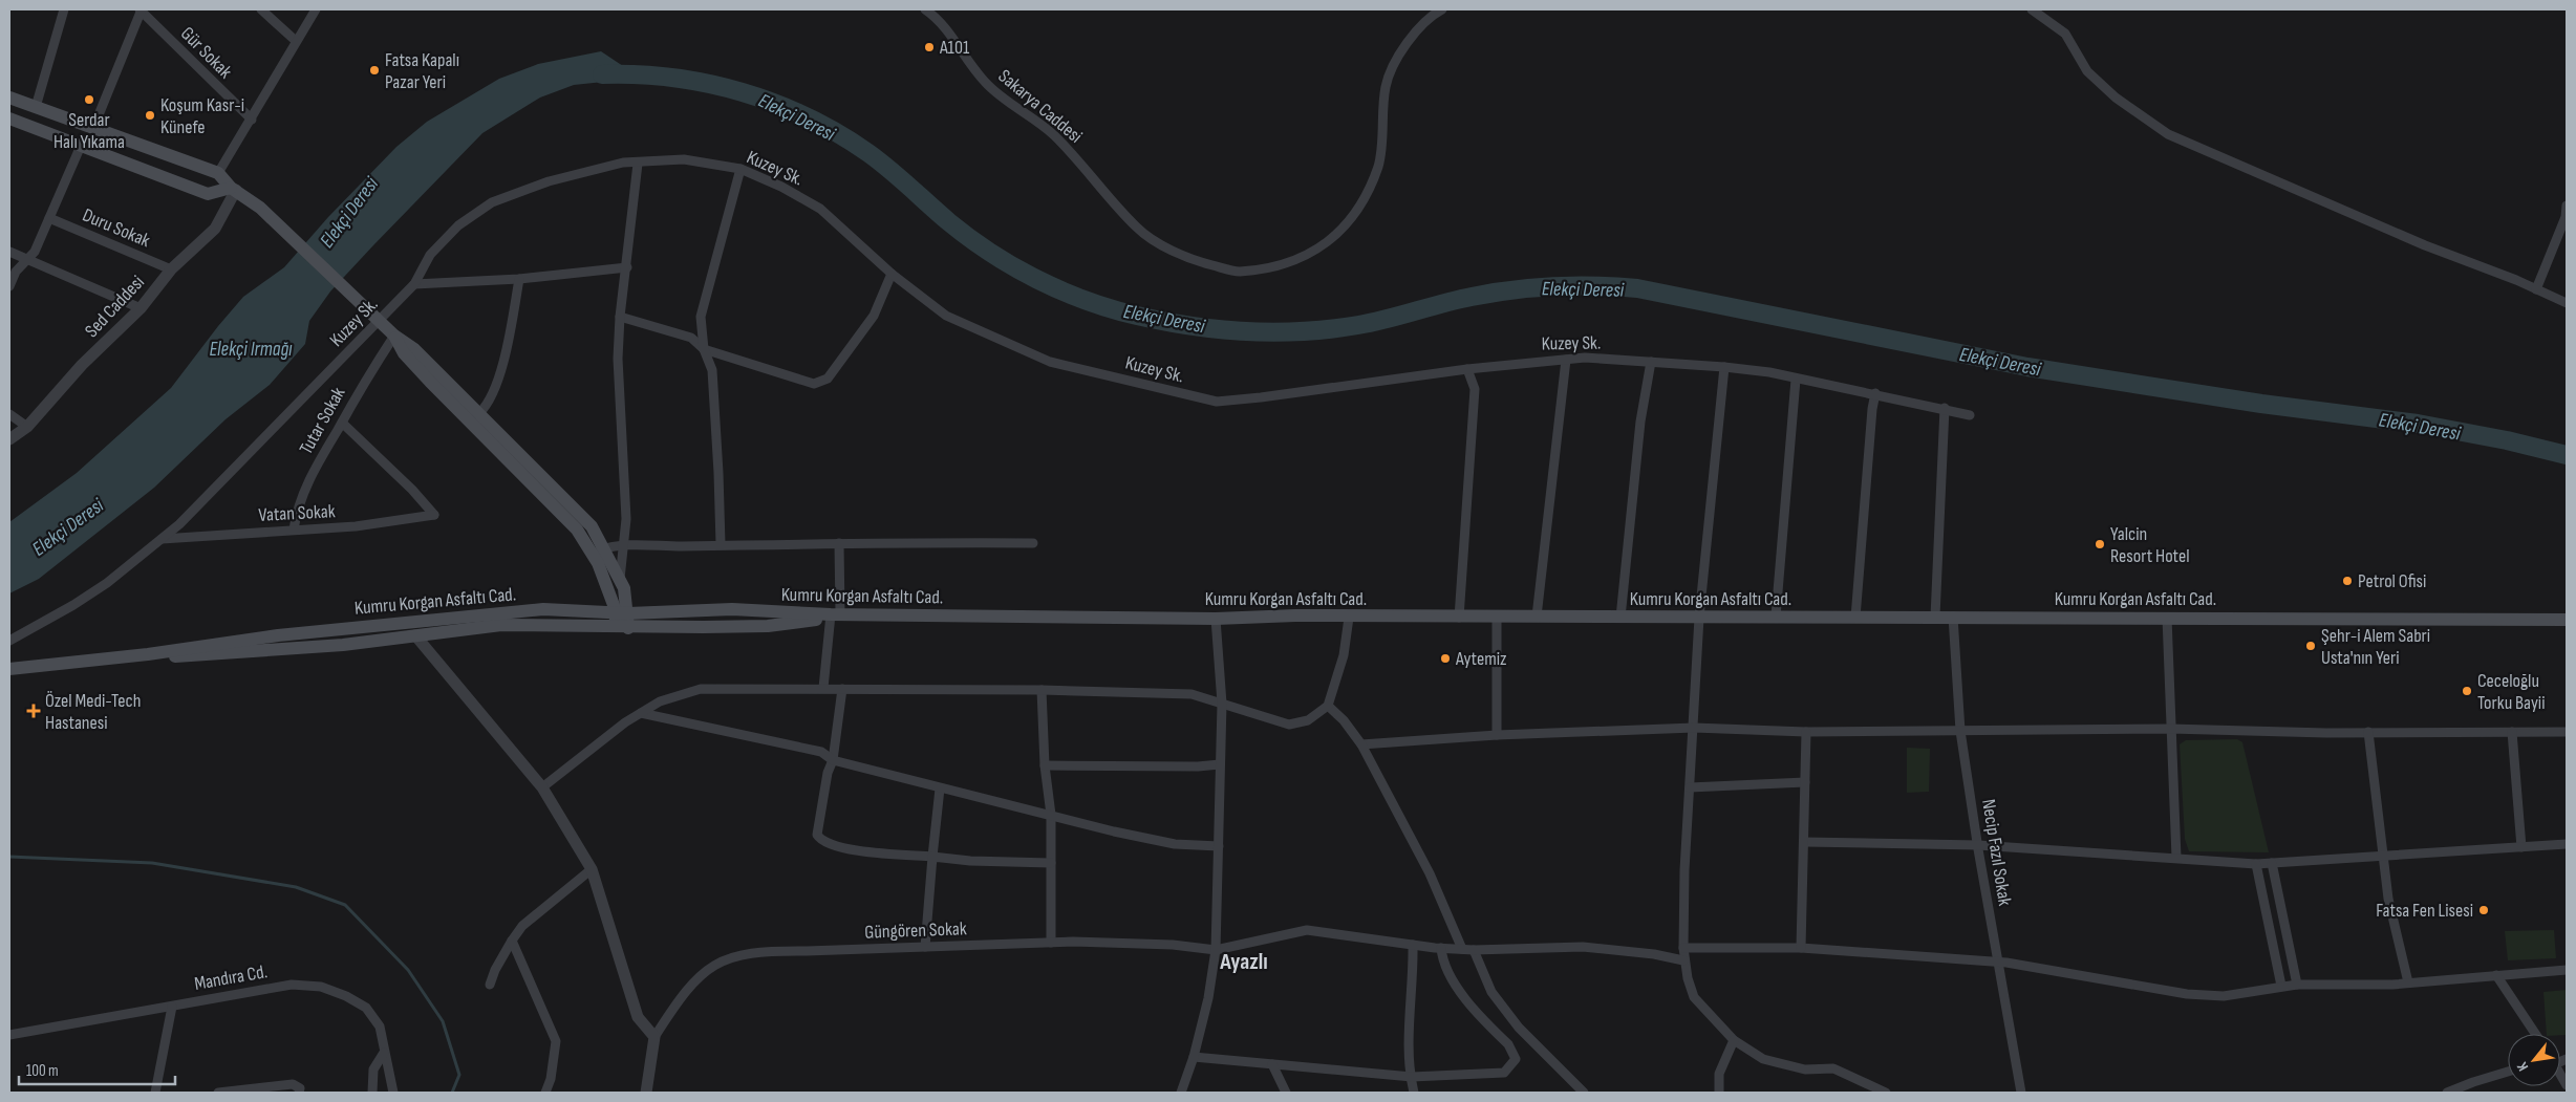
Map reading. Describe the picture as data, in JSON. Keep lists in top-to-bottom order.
{
  "streets": {
    "main road": ["Kumru Korgan Asfaltı Cad."],
    "street": [
      "Gür Sokak",
      "Sakarya Caddesi",
      "Kuzey Sk.",
      "Duru Sokak",
      "Sed Caddesi",
      "Tutar Sokak",
      "Vatan Sokak",
      "Necip Fazıl Sokak",
      "Güngören Sokak",
      "Mandıra Cd."
    ]
  },
  "crossings": [
    ["Kuzey Sk.", "Vatan Sokak"],
    ["Duru Sokak", "Sed Caddesi"],
    ["Tutar Sokak", "Vatan Sokak"],
    ["Kumru Korgan Asfaltı Cad.", "Necip Fazıl Sokak"]
  ],
  "districts": ["Ayazlı"],
  "water": ["Elekçi Deresi", "Elekçi Irmağı"],
  "places": {
    "other": [
      "A101",
      "Fatsa Kapalı Pazar Yeri",
      "Serdar Halı Yıkama",
      "Koşum Kasr-i Künefe",
      "Yalcin Resort Hotel",
      "Petrol Ofisi",
      "Şehr-i Alem Sabri Usta'nın Yeri",
      "Aytemiz",
      "Ceceloğlu Torku Bayii",
      "Fatsa Fen Lisesi"
    ],
    "health": ["Özel Medi-Tech Hastanesi"]
  },
  "scale_bar": "100 m",
  "north": "bottom left"
}
